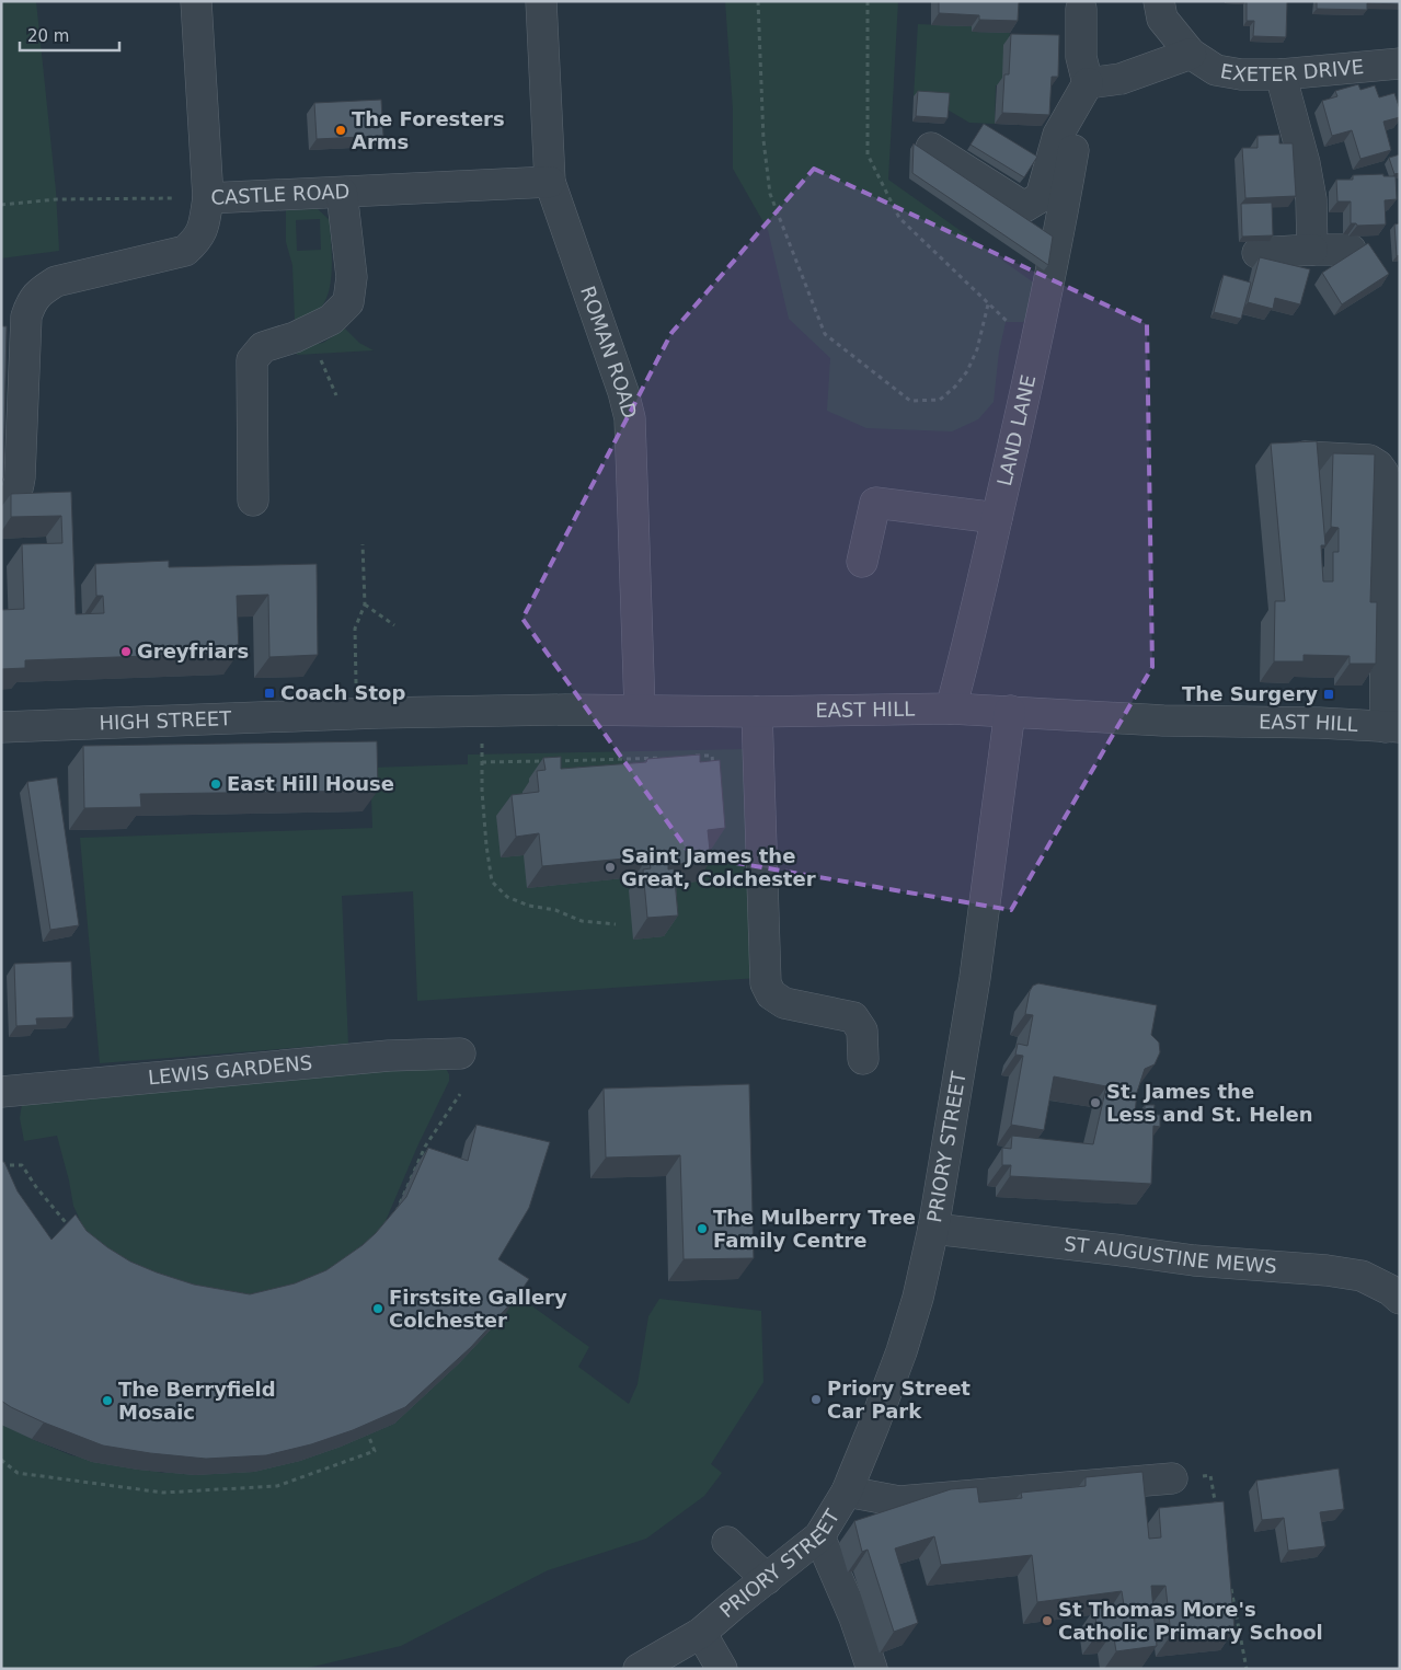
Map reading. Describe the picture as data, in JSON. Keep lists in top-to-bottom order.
{
  "streets": {
    "street": [
      "EXETER DRIVE",
      "CASTLE ROAD",
      "ROMAN ROAD",
      "LAND LANE",
      "EAST HILL",
      "HIGH STREET",
      "LEWIS GARDENS",
      "PRIORY STREET",
      "ST AUGUSTINE MEWS"
    ]
  },
  "crossings": [
    ["CASTLE ROAD", "ROMAN ROAD"],
    ["ROMAN ROAD", "EAST HILL"],
    ["LAND LANE", "EAST HILL"],
    ["EAST HILL", "HIGH STREET"],
    ["EAST HILL", "PRIORY STREET"],
    ["PRIORY STREET", "ST AUGUSTINE MEWS"]
  ],
  "places": {
    "other": [
      "The Foresters Arms",
      "Greyfriars",
      "East Hill House",
      "Saint James the Great, Colchester",
      "St. James the Less and St. Helen",
      "The Mulberry Tree Family Centre",
      "Firstsite Gallery Colchester",
      "Priory Street Car Park",
      "The Berryfield Mosaic",
      "St Thomas More's Catholic Primary School"
    ],
    "transit": ["Coach Stop", "The Surgery"]
  },
  "scale_bar": "20 m"
}
